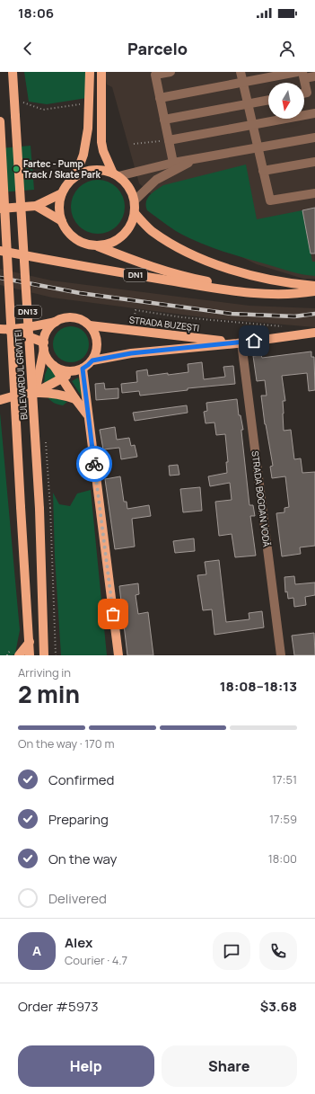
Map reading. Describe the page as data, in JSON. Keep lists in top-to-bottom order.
{
  "streets": {
    "main road": [
      "DN1",
      "DN13",
      "STRADA BUZEȘTI",
      "BULEVARDUL GRIVIȚEI"
    ],
    "street": ["STRADA BOGDAN VODĂ"]
  },
  "crossings": [
    ["STRADA BUZEȘTI", "STRADA BOGDAN VODĂ"]
  ],
  "places": ["Fartec - Pump Track / Skate Park"],
  "north": "bottom",
  "page": {
    "status": "18:06",
    "header": "Parcelo",
    "heading": ["2 min", "Arriving in", "18:08–18:13"],
    "panel": [
      "Alex",
      "Courier · 4.7",
      "Order #5973",
      "$3.68"
    ],
    "bar": "On the way · 170 m",
    "list": [
      ["Confirmed", "17:51"],
      ["Preparing", "17:59"],
      ["On the way", "18:00"],
      "Delivered"
    ],
    "round": "A",
    "buttons": ["Help", "Share"]
  }
}
